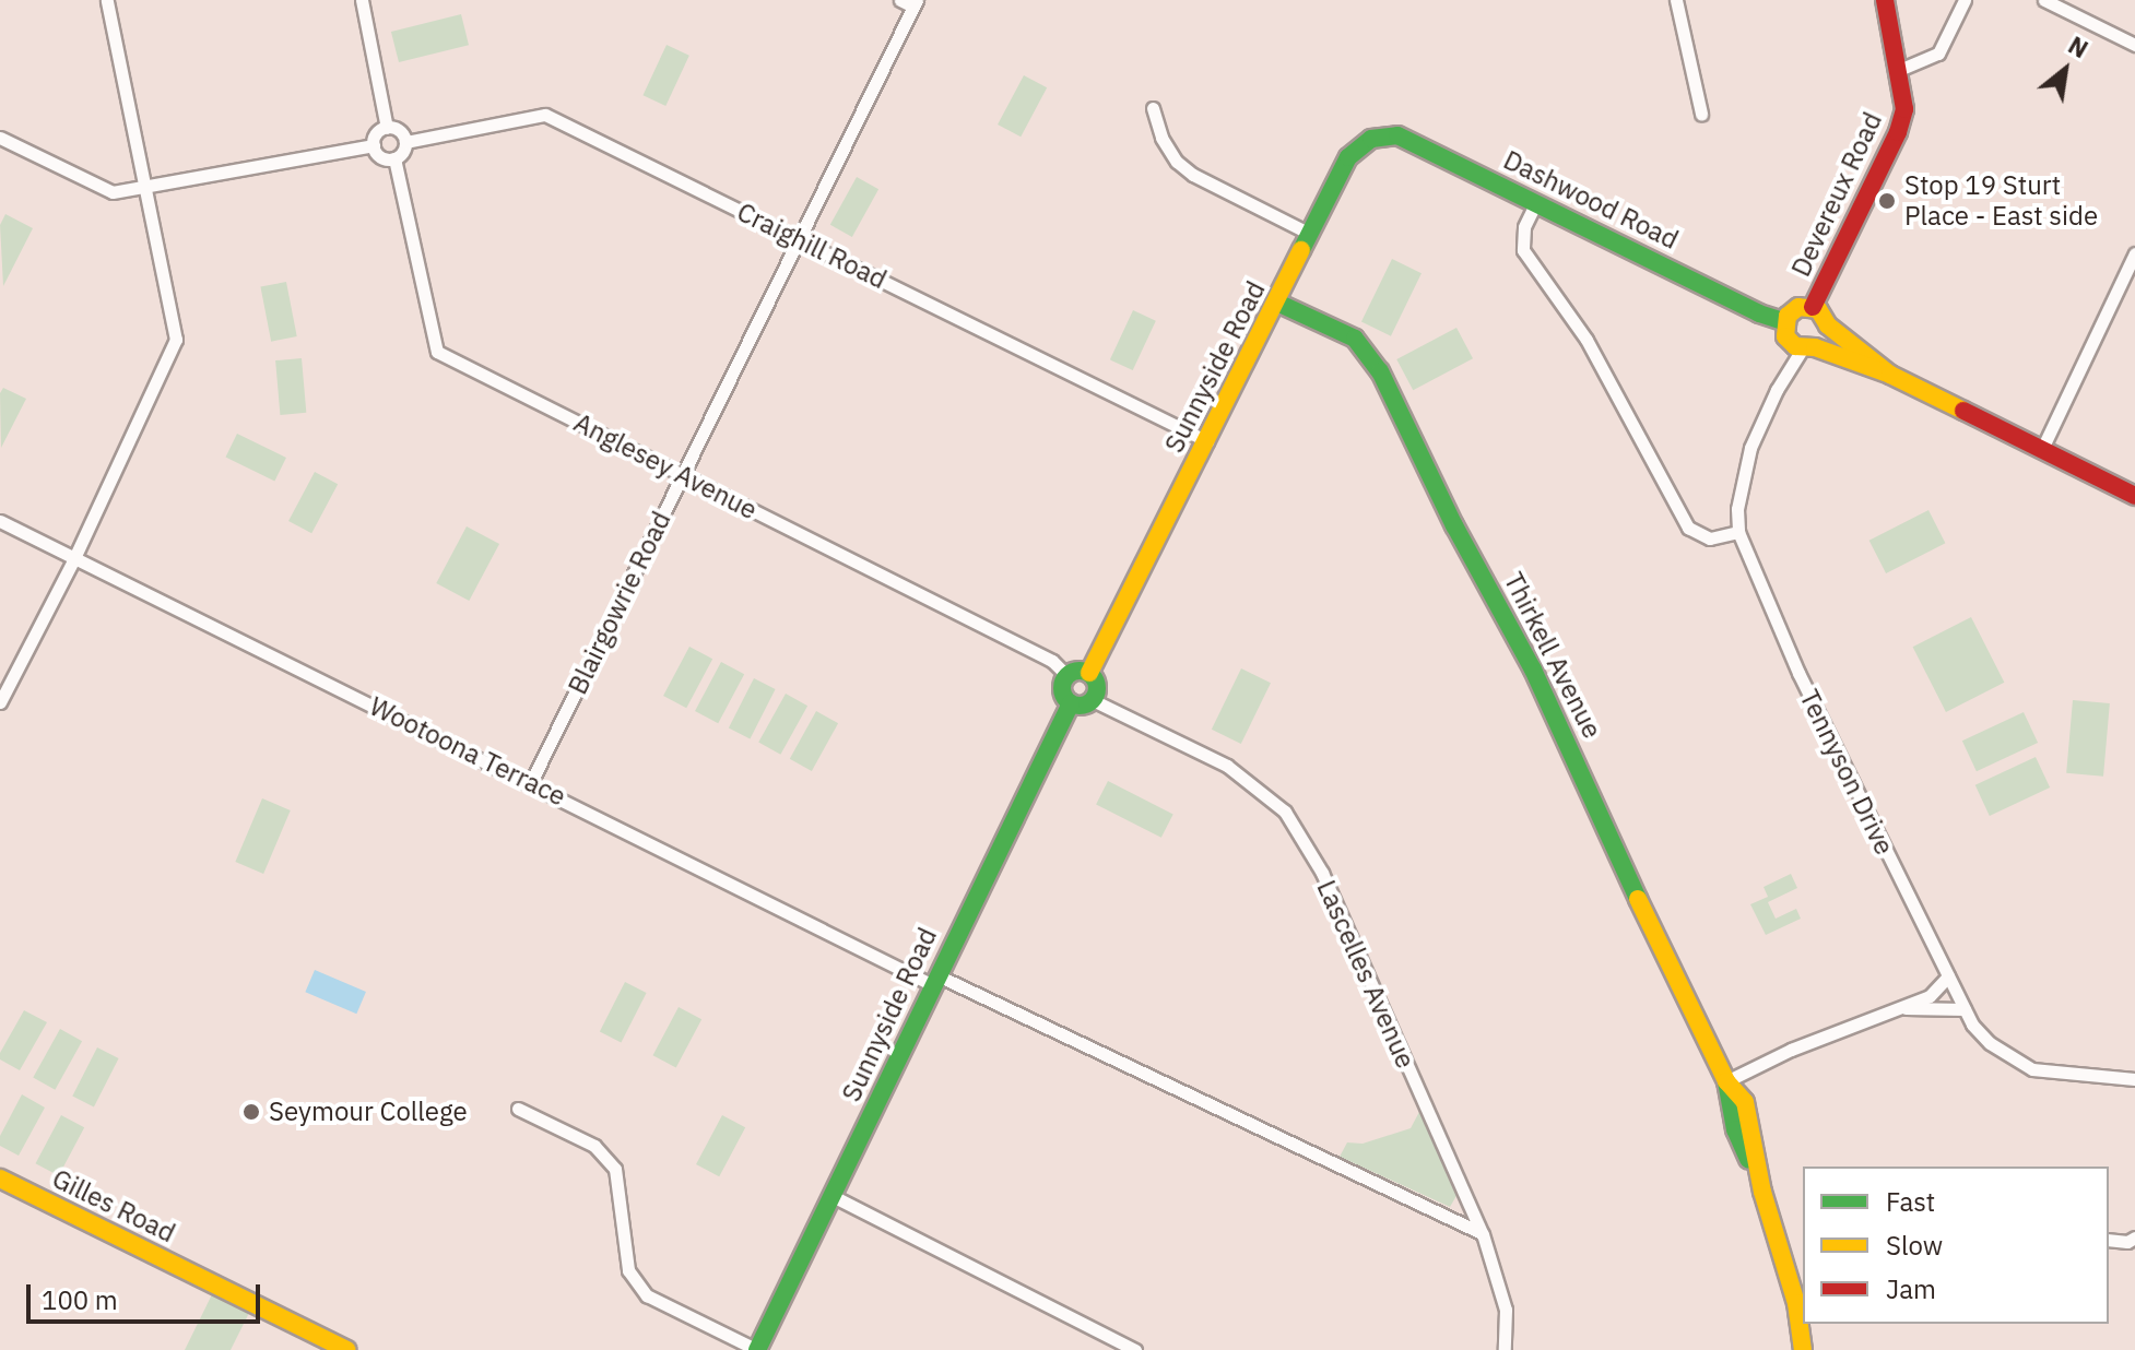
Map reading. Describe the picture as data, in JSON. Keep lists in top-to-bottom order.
{
  "streets": {
    "street": [
      "Devereux Road",
      "Dashwood Road",
      "Craighill Road",
      "Sunnyside Road",
      "Anglesey Avenue",
      "Blairgowrie Road",
      "Thirkell Avenue",
      "Wootoona Terrace",
      "Tennyson Drive",
      "Lascelles Avenue",
      "Gilles Road"
    ]
  },
  "crossings": [
    ["Devereux Road", "Dashwood Road"],
    ["Devereux Road", "Tennyson Drive"],
    ["Dashwood Road", "Sunnyside Road"],
    ["Dashwood Road", "Tennyson Drive"],
    ["Craighill Road", "Sunnyside Road"],
    ["Craighill Road", "Anglesey Avenue"],
    ["Craighill Road", "Blairgowrie Road"],
    ["Sunnyside Road", "Anglesey Avenue"],
    ["Sunnyside Road", "Thirkell Avenue"],
    ["Sunnyside Road", "Wootoona Terrace"],
    ["Sunnyside Road", "Lascelles Avenue"],
    ["Anglesey Avenue", "Blairgowrie Road"],
    ["Anglesey Avenue", "Lascelles Avenue"],
    ["Blairgowrie Road", "Wootoona Terrace"],
    ["Wootoona Terrace", "Lascelles Avenue"]
  ],
  "places": ["Stop 19 Sturt Place - East side", "Seymour College"],
  "legend": ["Fast", "Slow", "Jam"],
  "scale_bar": "100 m",
  "north": "top right"
}
